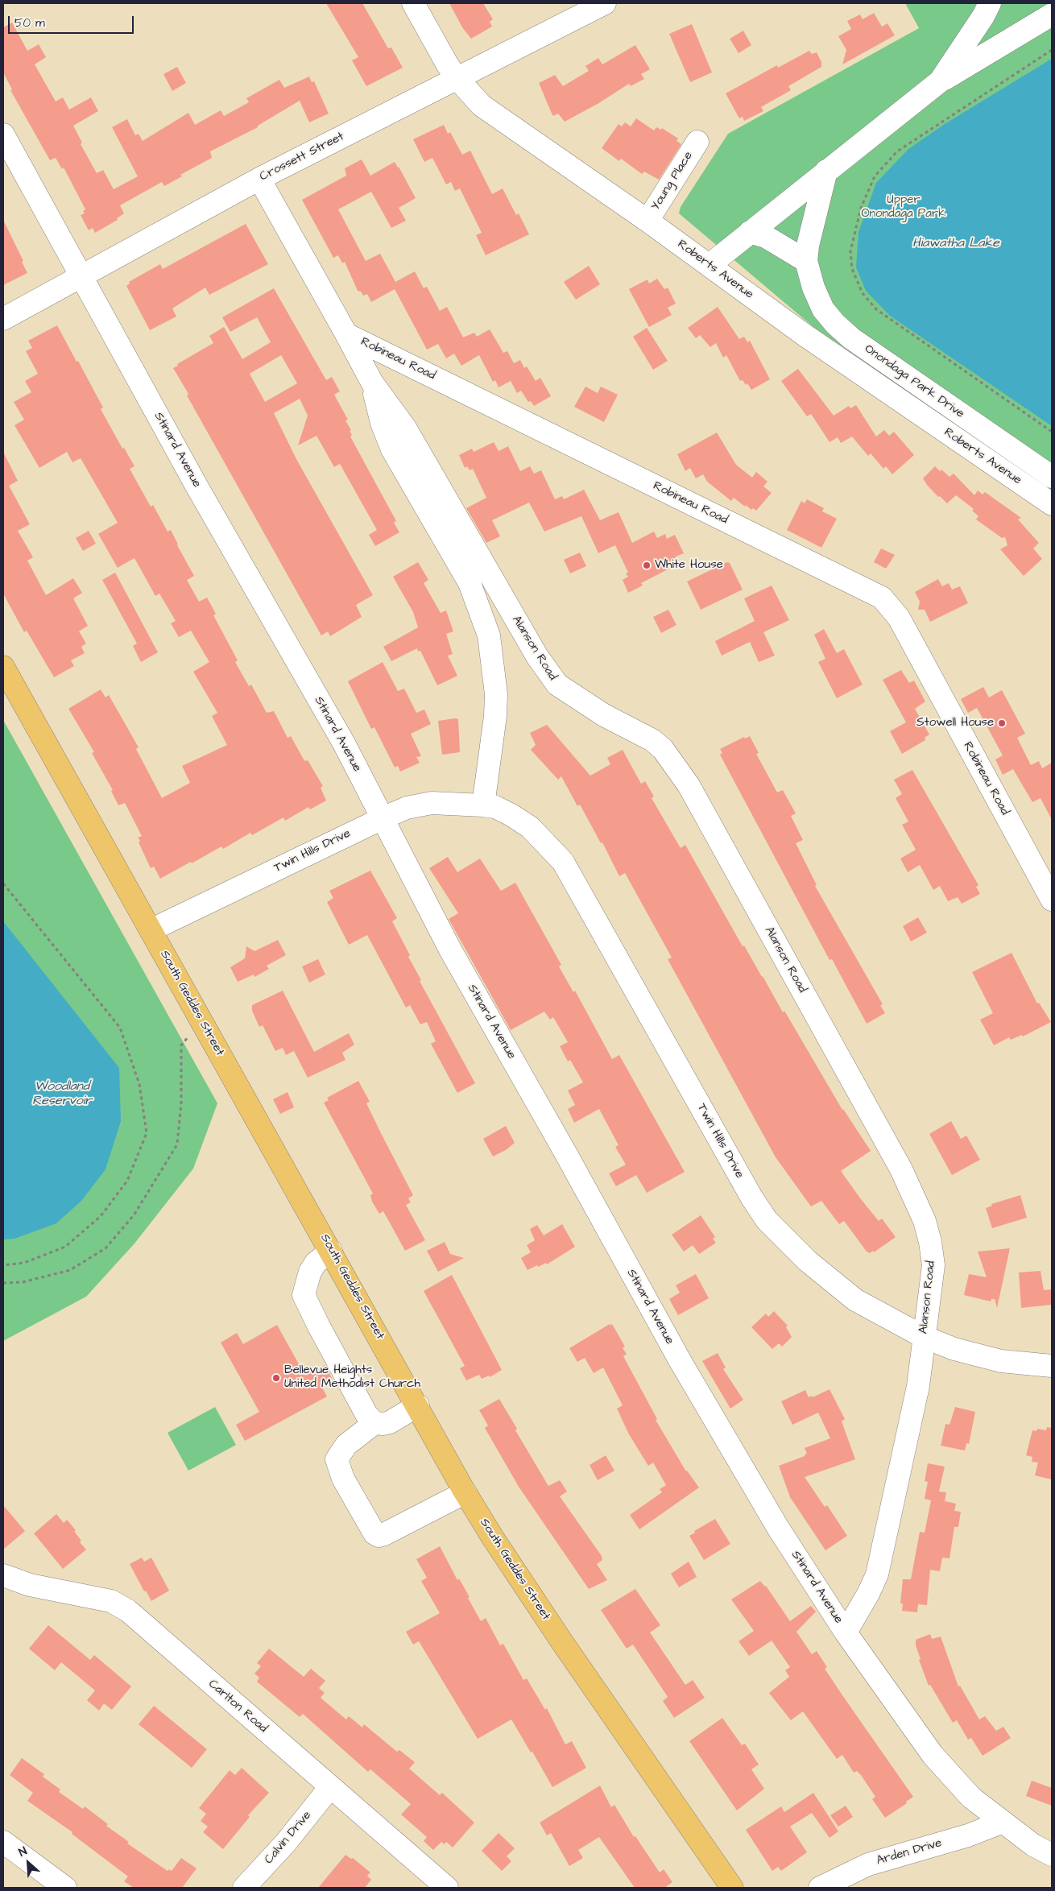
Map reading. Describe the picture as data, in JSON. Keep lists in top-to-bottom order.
{
  "streets": {
    "main road": ["South Geddes Street"],
    "street": [
      "Crossett Street",
      "Young Place",
      "Roberts Avenue",
      "Robineau Road",
      "Onondaga Park Drive",
      "Stinard Avenue",
      "Alanson Road",
      "Twin Hills Drive",
      "Carlton Road",
      "Calvin Drive",
      "Arden Drive"
    ]
  },
  "crossings": [
    ["Crossett Street", "Roberts Avenue"],
    ["Crossett Street", "Robineau Road"],
    ["Crossett Street", "Stinard Avenue"],
    ["Young Place", "Roberts Avenue"],
    ["Robineau Road", "Alanson Road"],
    ["Stinard Avenue", "Alanson Road"],
    ["Stinard Avenue", "Twin Hills Drive"],
    ["Stinard Avenue", "Arden Drive"],
    ["Alanson Road", "Twin Hills Drive"],
    ["Twin Hills Drive", "South Geddes Street"],
    ["Carlton Road", "Calvin Drive"]
  ],
  "water": ["Hiawatha Lake", "Woodland Reservoir"],
  "parks": ["Upper Onondaga Park"],
  "places": ["White House", "Stowell House", "Bellevue Heights United Methodist Church"],
  "scale_bar": "50 m",
  "north": "top left"
}
